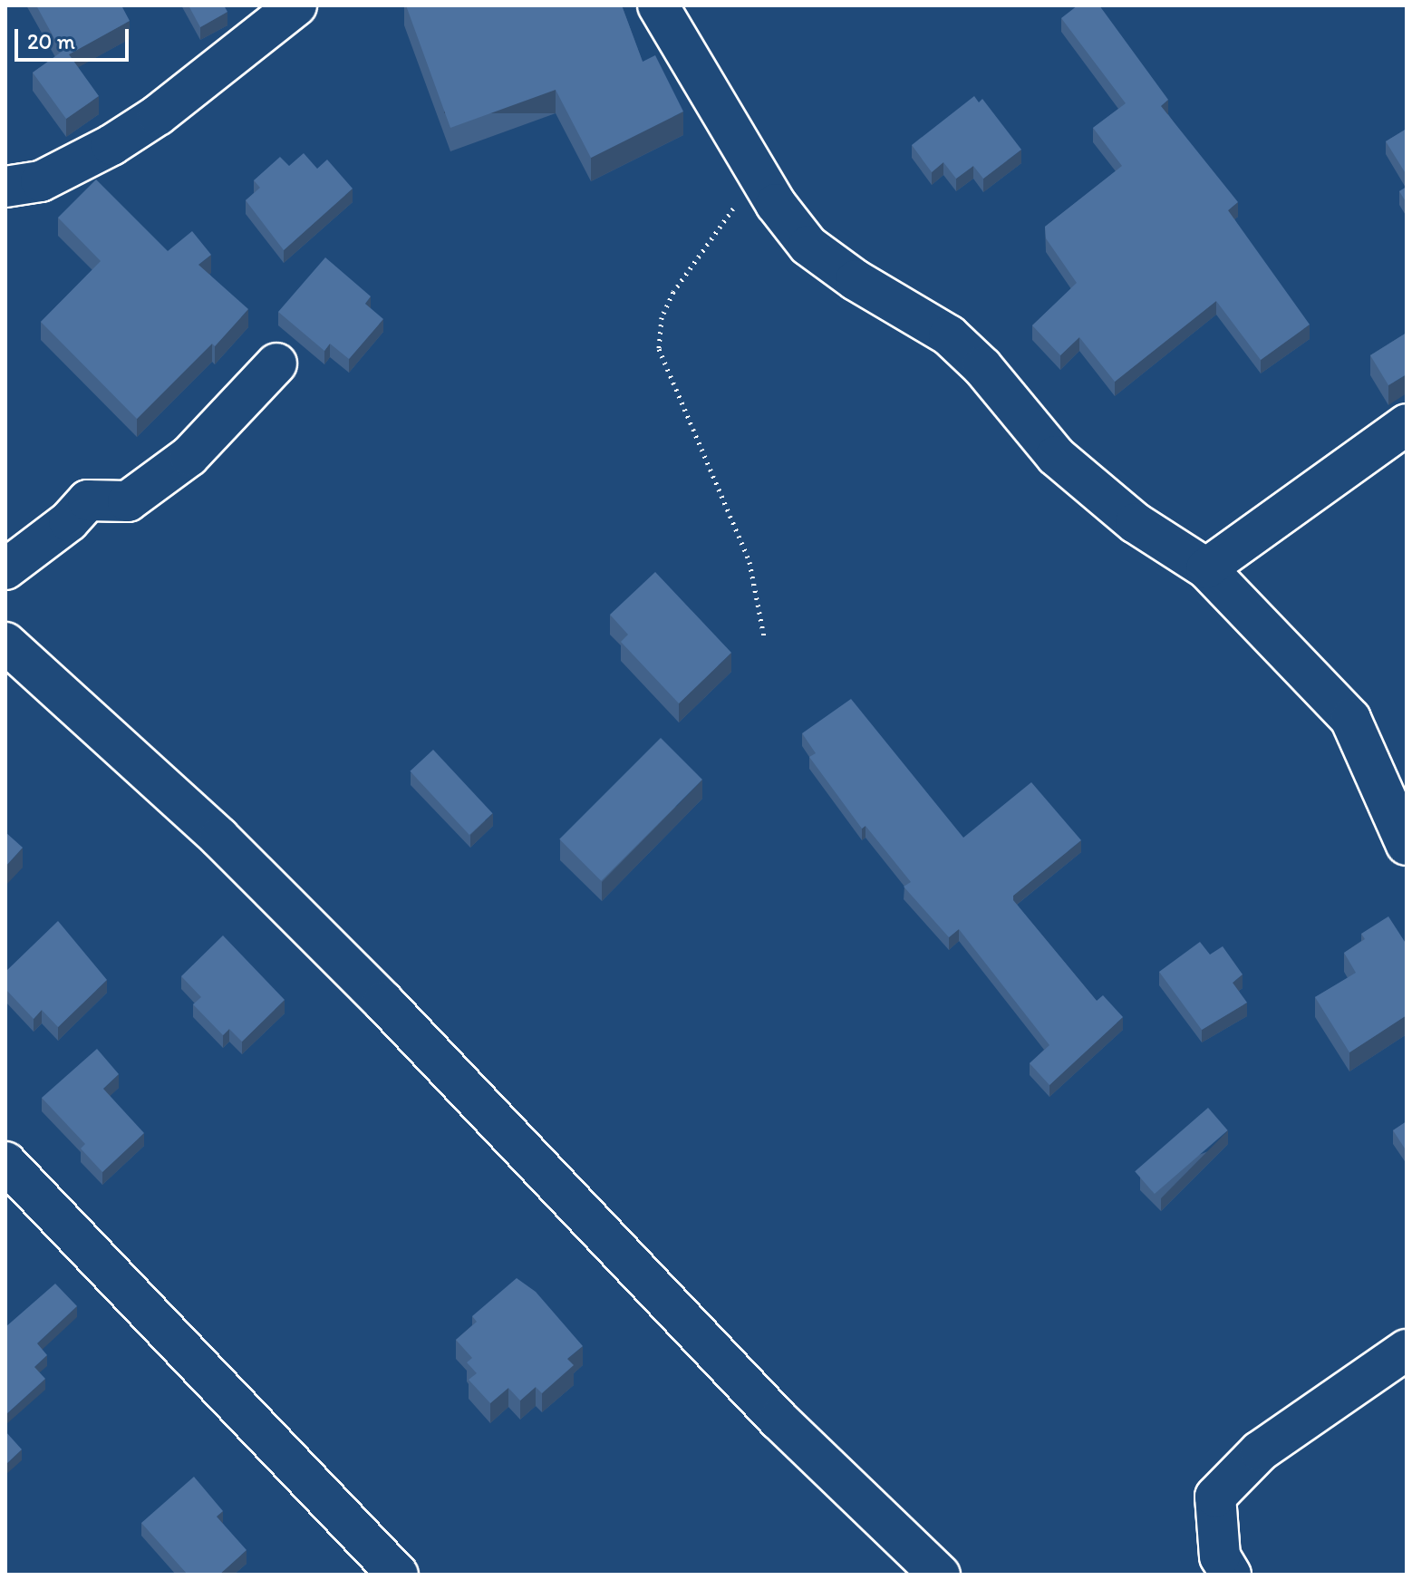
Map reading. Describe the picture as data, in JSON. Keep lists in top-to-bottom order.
{
  "scale_bar": "20 m"
}
